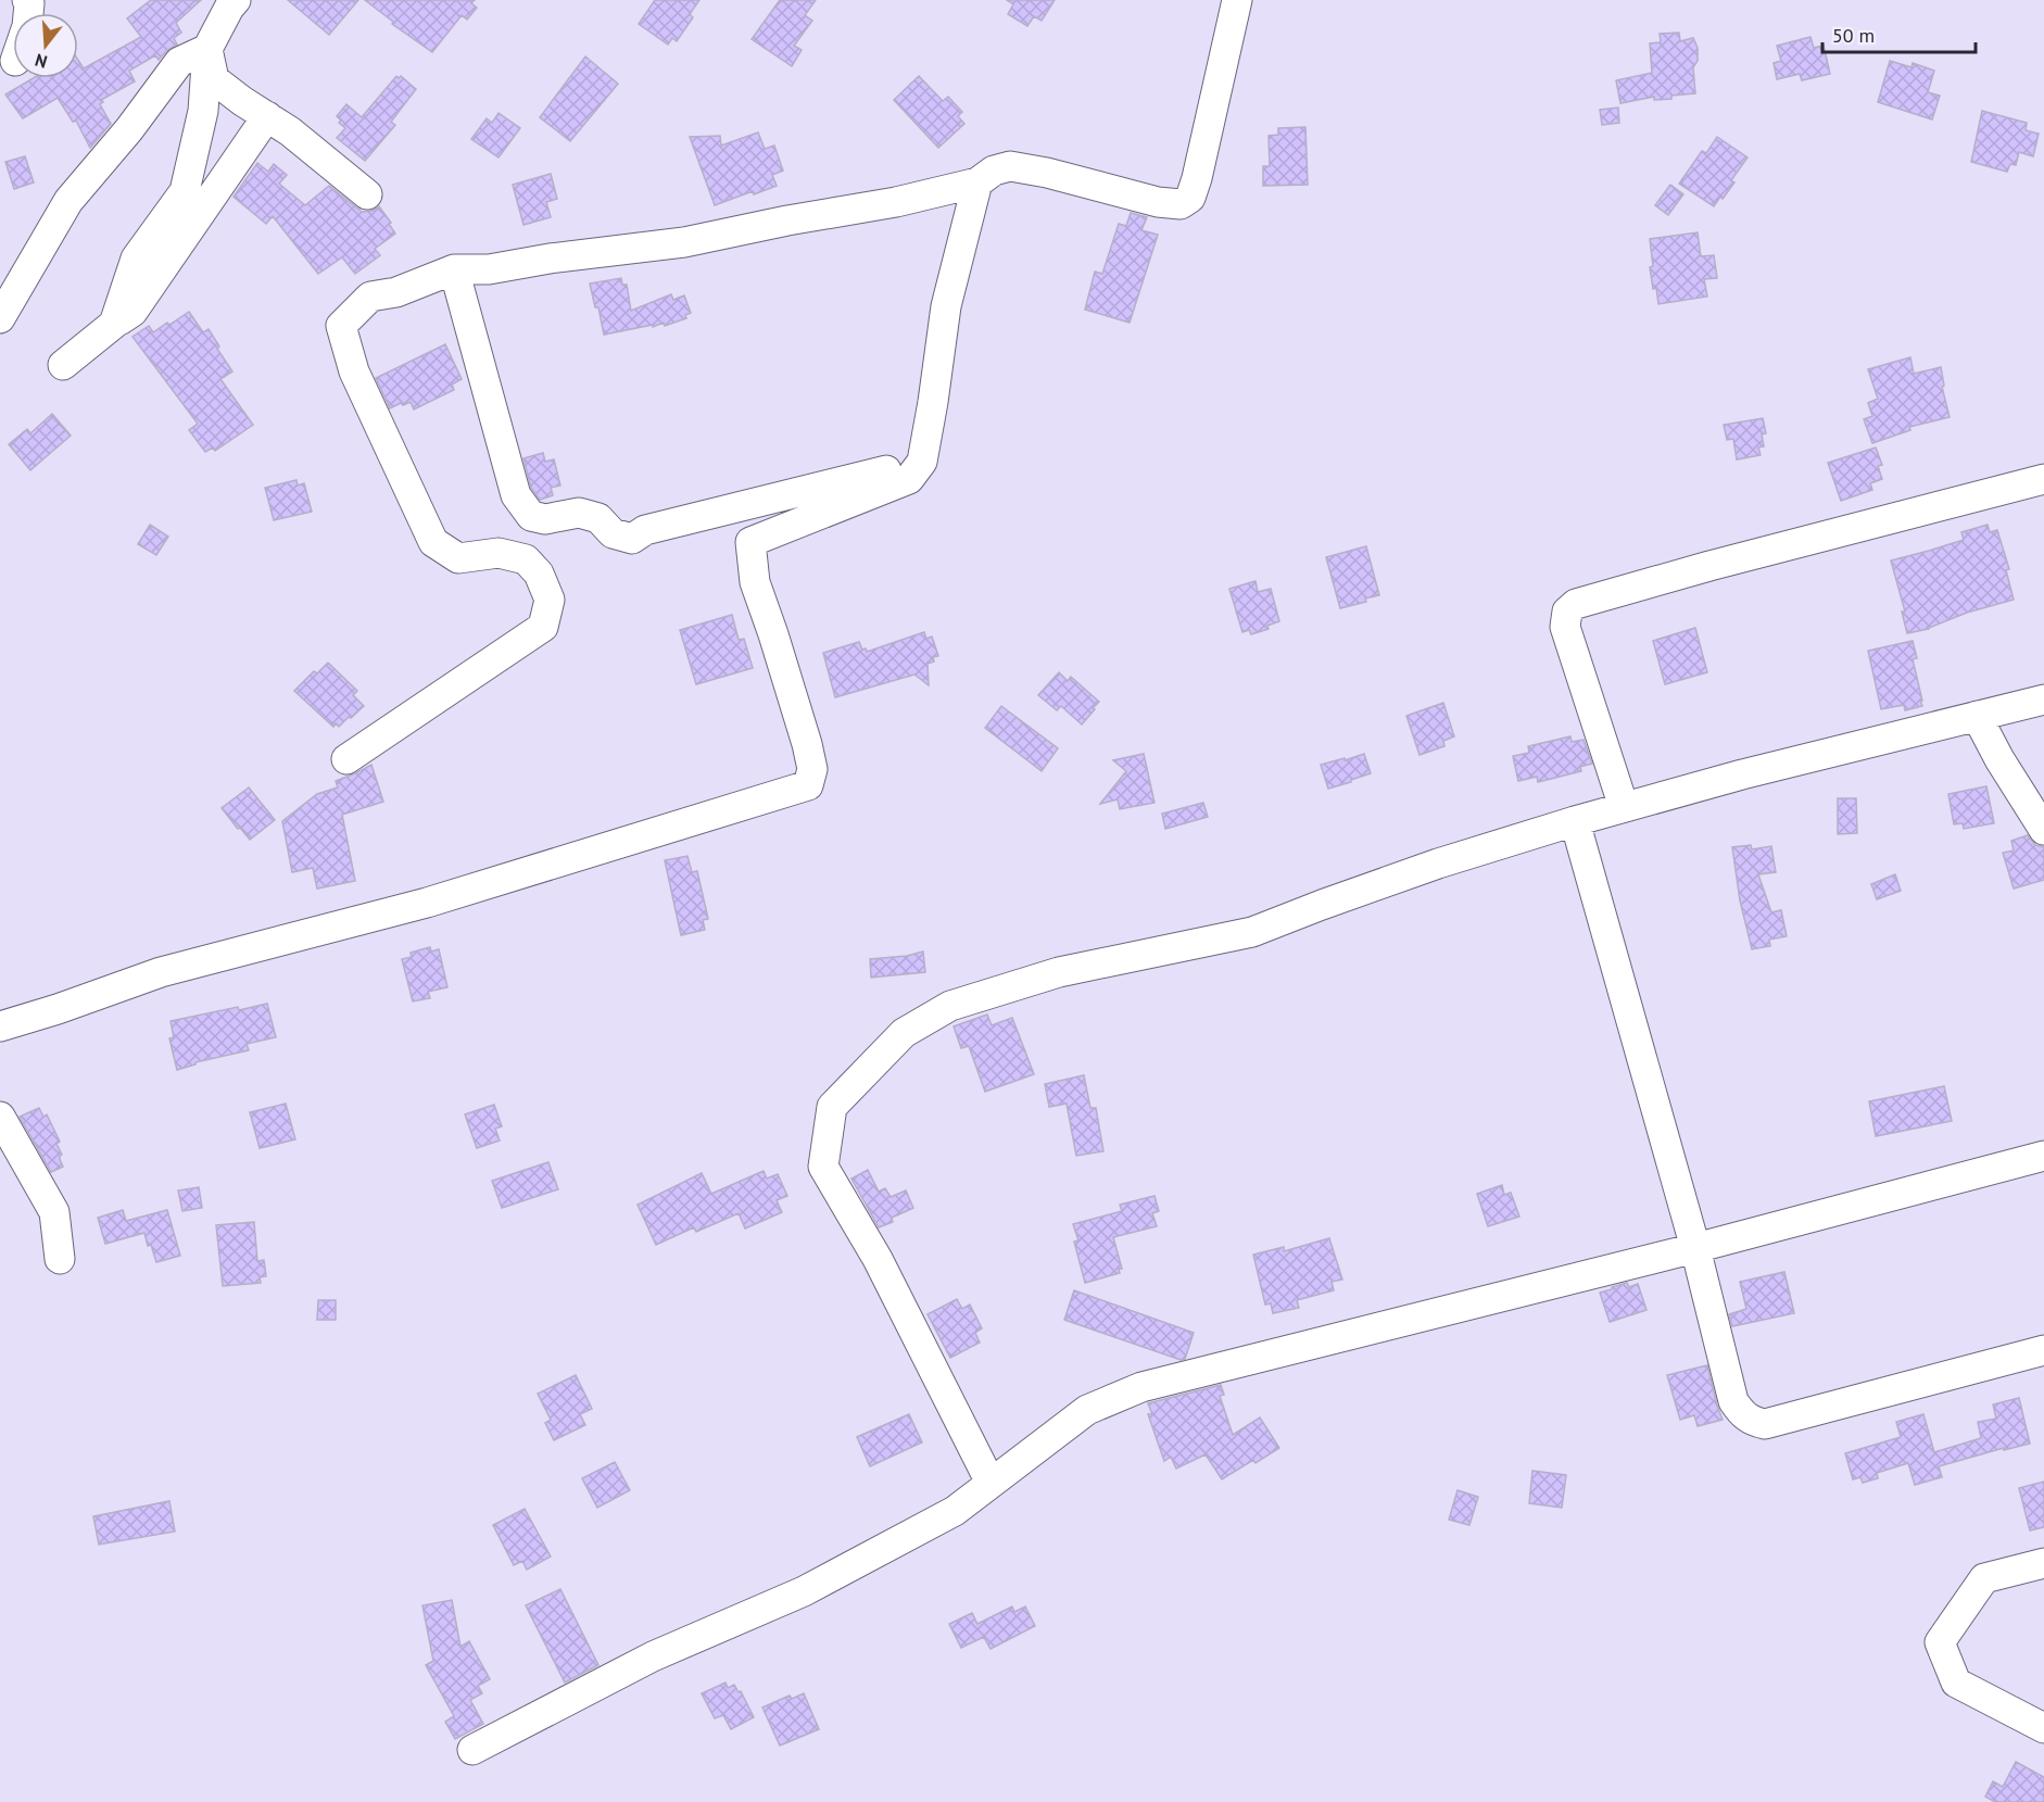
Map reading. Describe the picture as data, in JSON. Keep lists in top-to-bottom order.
{
  "scale_bar": "50 m",
  "north": "bottom"
}
